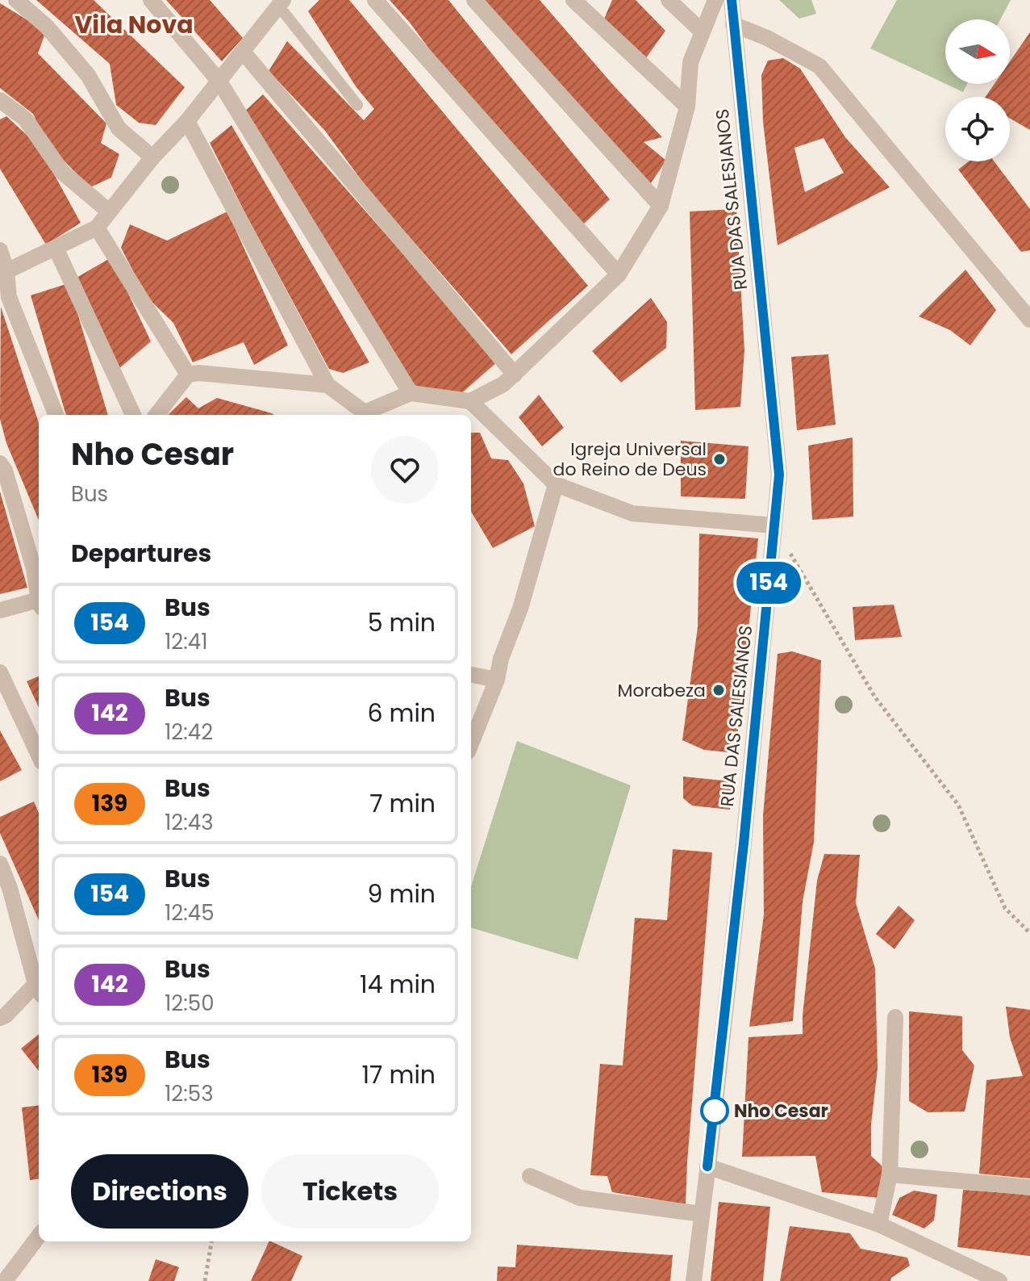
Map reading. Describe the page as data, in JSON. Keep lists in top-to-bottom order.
{
  "streets": {
    "street": ["RUA DAS SALESIANOS"]
  },
  "districts": ["Vila Nova"],
  "places": ["Igreja Universal do Reino de Deus", "Morabeza", "Nho Cesar"],
  "lines": ["bus line 154"],
  "north": "right",
  "page": {
    "on_map": "154",
    "heading": [
      ["Nho Cesar", "Bus"],
      "Departures"
    ],
    "list": [
      {
        "mark": "154",
        "name": "Bus",
        "note": "12:41",
        "value": "5 min"
      },
      {
        "mark": "142",
        "name": "Bus",
        "note": "12:42",
        "value": "6 min"
      },
      {
        "mark": "139",
        "name": "Bus",
        "note": "12:43",
        "value": "7 min"
      },
      {
        "mark": "154",
        "name": "Bus",
        "note": "12:45",
        "value": "9 min"
      },
      {
        "mark": "142",
        "name": "Bus",
        "note": "12:50",
        "value": "14 min"
      },
      {
        "mark": "139",
        "name": "Bus",
        "note": "12:53",
        "value": "17 min"
      }
    ],
    "buttons": ["Directions", "Tickets"]
  }
}
